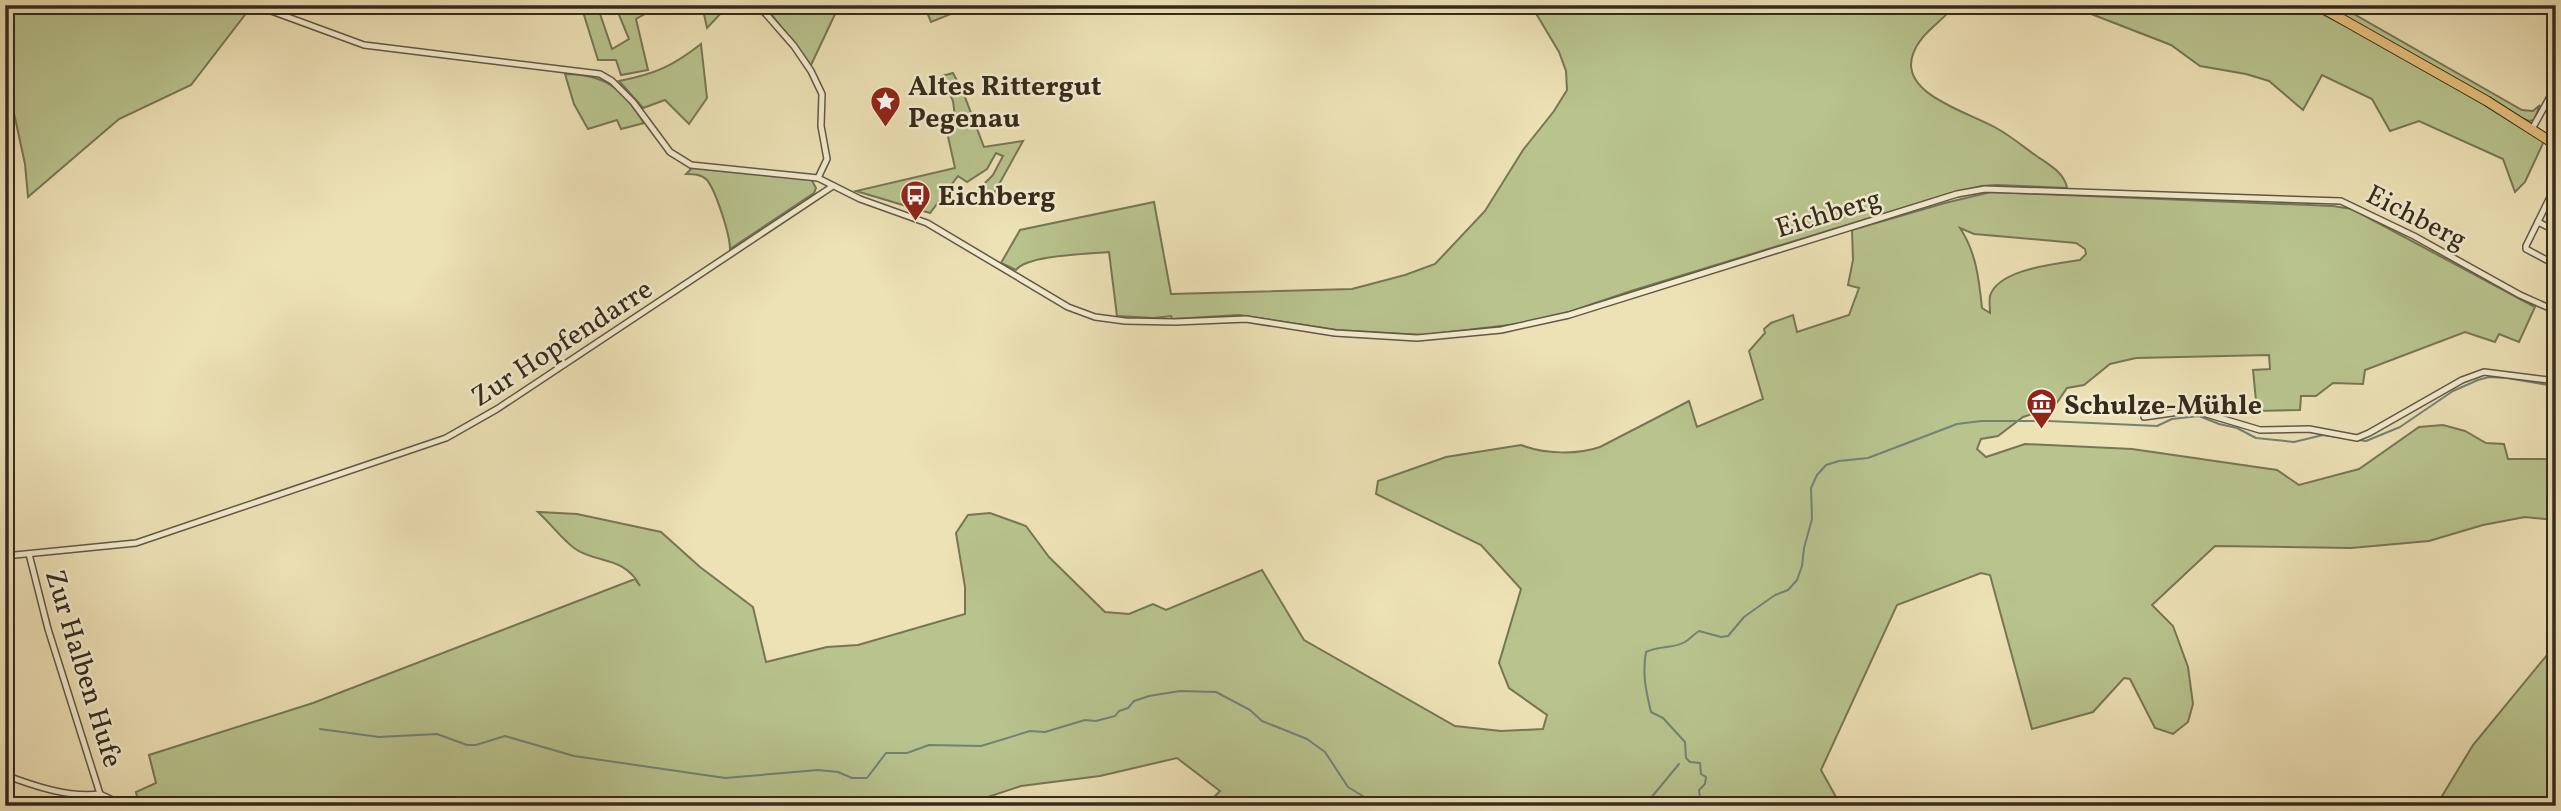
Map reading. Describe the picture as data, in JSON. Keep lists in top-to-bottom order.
{
  "streets": {
    "street": ["Eichberg", "Zur Hopfendarre", "Zur Halben Hufe"]
  },
  "crossings": [
    ["Eichberg", "Zur Hopfendarre"],
    ["Zur Hopfendarre", "Zur Halben Hufe"]
  ],
  "places": {
    "place": ["Altes Rittergut Pegenau"],
    "bus stop": ["Eichberg"],
    "museum": ["Schulze-Mühle"]
  }
}
